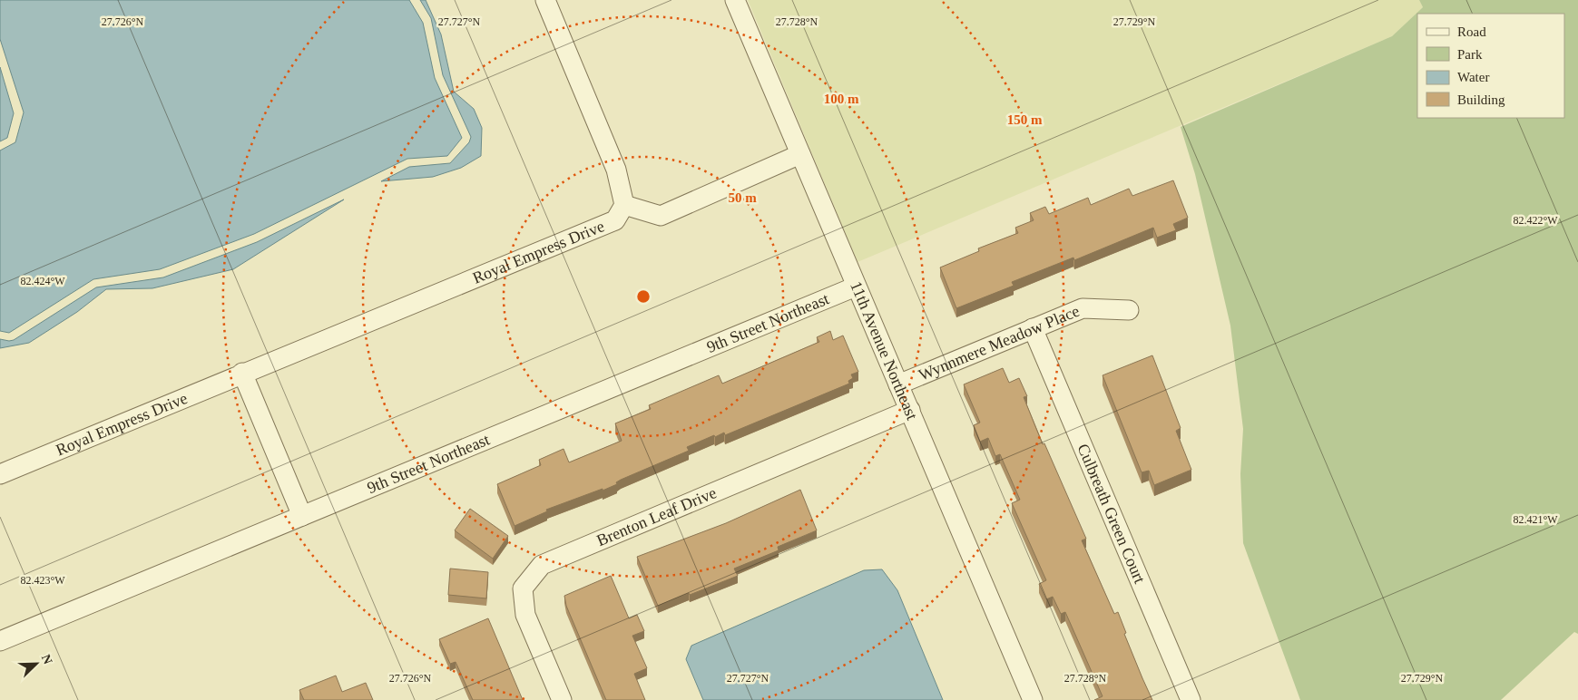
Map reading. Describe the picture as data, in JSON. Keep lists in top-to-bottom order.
{
  "streets": {
    "street": [
      "Royal Empress Drive",
      "9th Street Northeast",
      "Wynnmere Meadow Place",
      "11th Avenue Northeast",
      "Culbreath Green Court",
      "Brenton Leaf Drive"
    ]
  },
  "crossings": [
    ["9th Street Northeast", "11th Avenue Northeast"],
    ["Wynnmere Meadow Place", "11th Avenue Northeast"],
    ["Wynnmere Meadow Place", "Culbreath Green Court"],
    ["11th Avenue Northeast", "Brenton Leaf Drive"]
  ],
  "legend": [
    "Road",
    "Park",
    "Water",
    "Building"
  ],
  "north": "top right",
  "coordinates": [
    "27.726°N",
    "27.727°N",
    "27.728°N",
    "27.729°N",
    "82.422°W",
    "82.424°W",
    "82.421°W",
    "82.423°W"
  ],
  "rings": ["100 m", "150 m", "50 m"]
}
